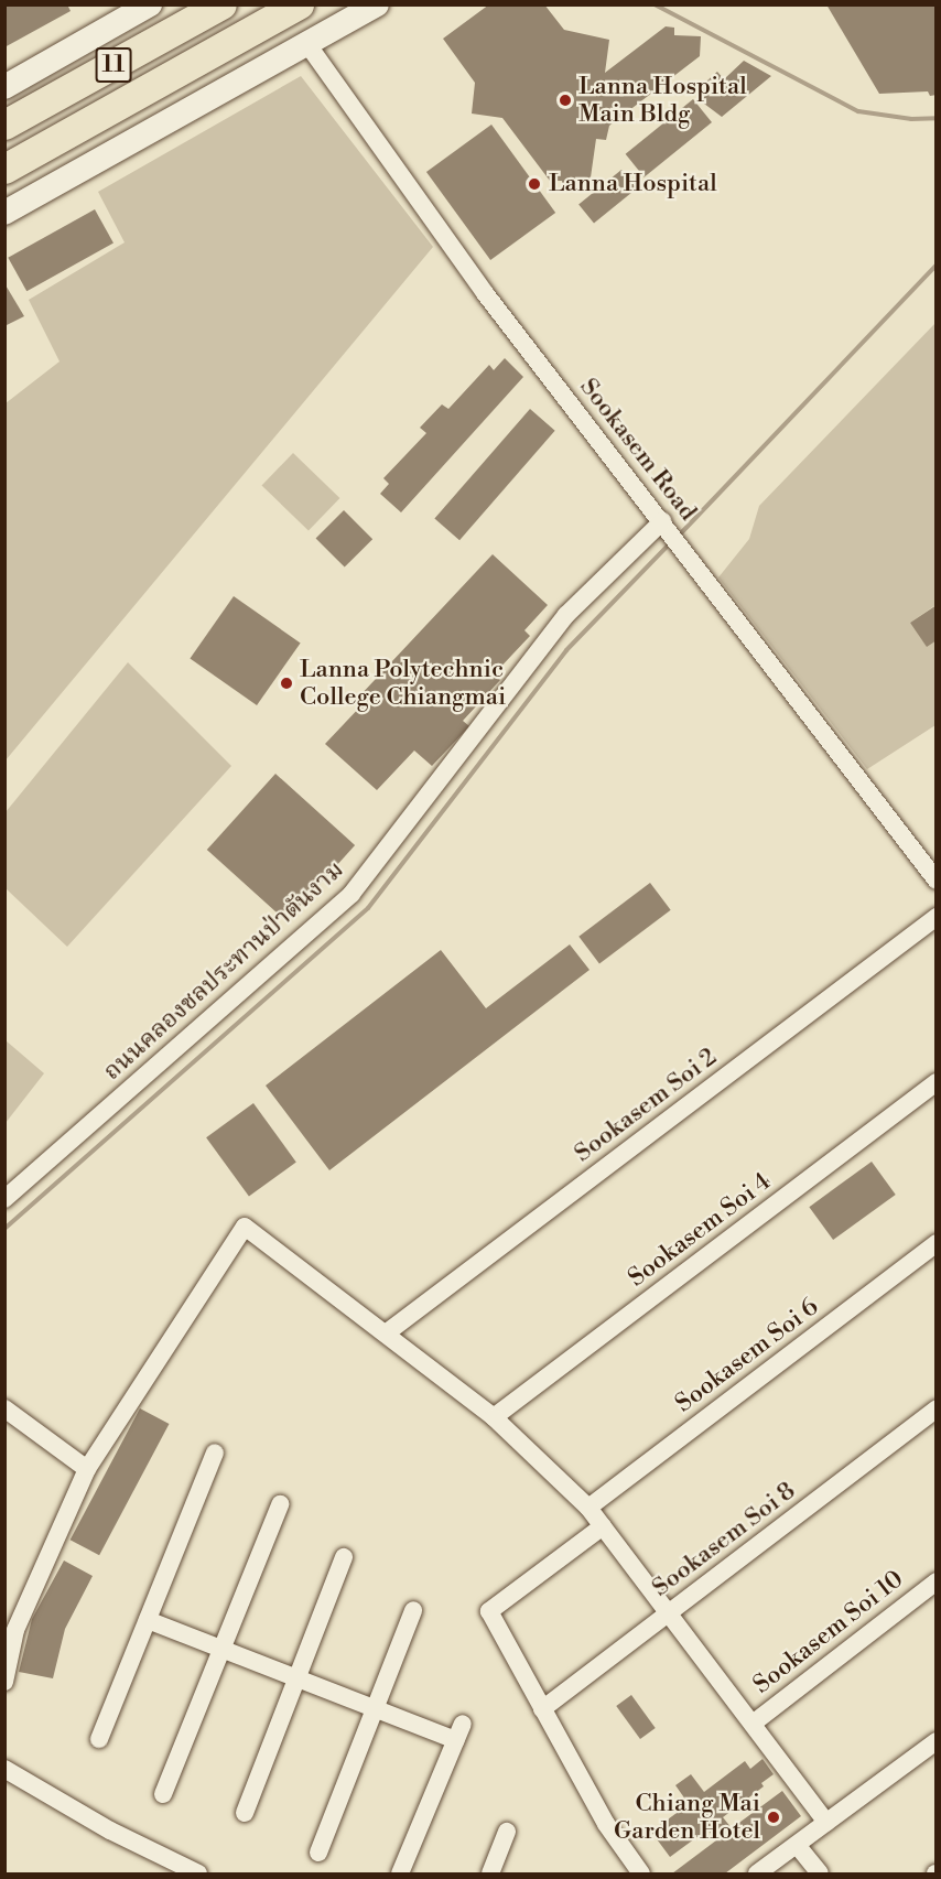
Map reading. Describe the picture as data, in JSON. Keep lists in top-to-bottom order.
{
  "streets": {
    "highway": ["11"],
    "street": [
      "Sookasem Road",
      "ถนนคลองชลประทานป่าตันงาม",
      "Sookasem Soi 2",
      "Sookasem Soi 4",
      "Sookasem Soi 6",
      "Sookasem Soi 8",
      "Sookasem Soi 10"
    ]
  },
  "crossings": [
    ["Sookasem Road", "ถนนคลองชลประทานป่าตันงาม"]
  ],
  "places": [
    "Lanna Hospital Main Bldg",
    "Lanna Hospital",
    "Lanna Polytechnic College Chiangmai",
    "Chiang Mai Garden Hotel"
  ]
}
